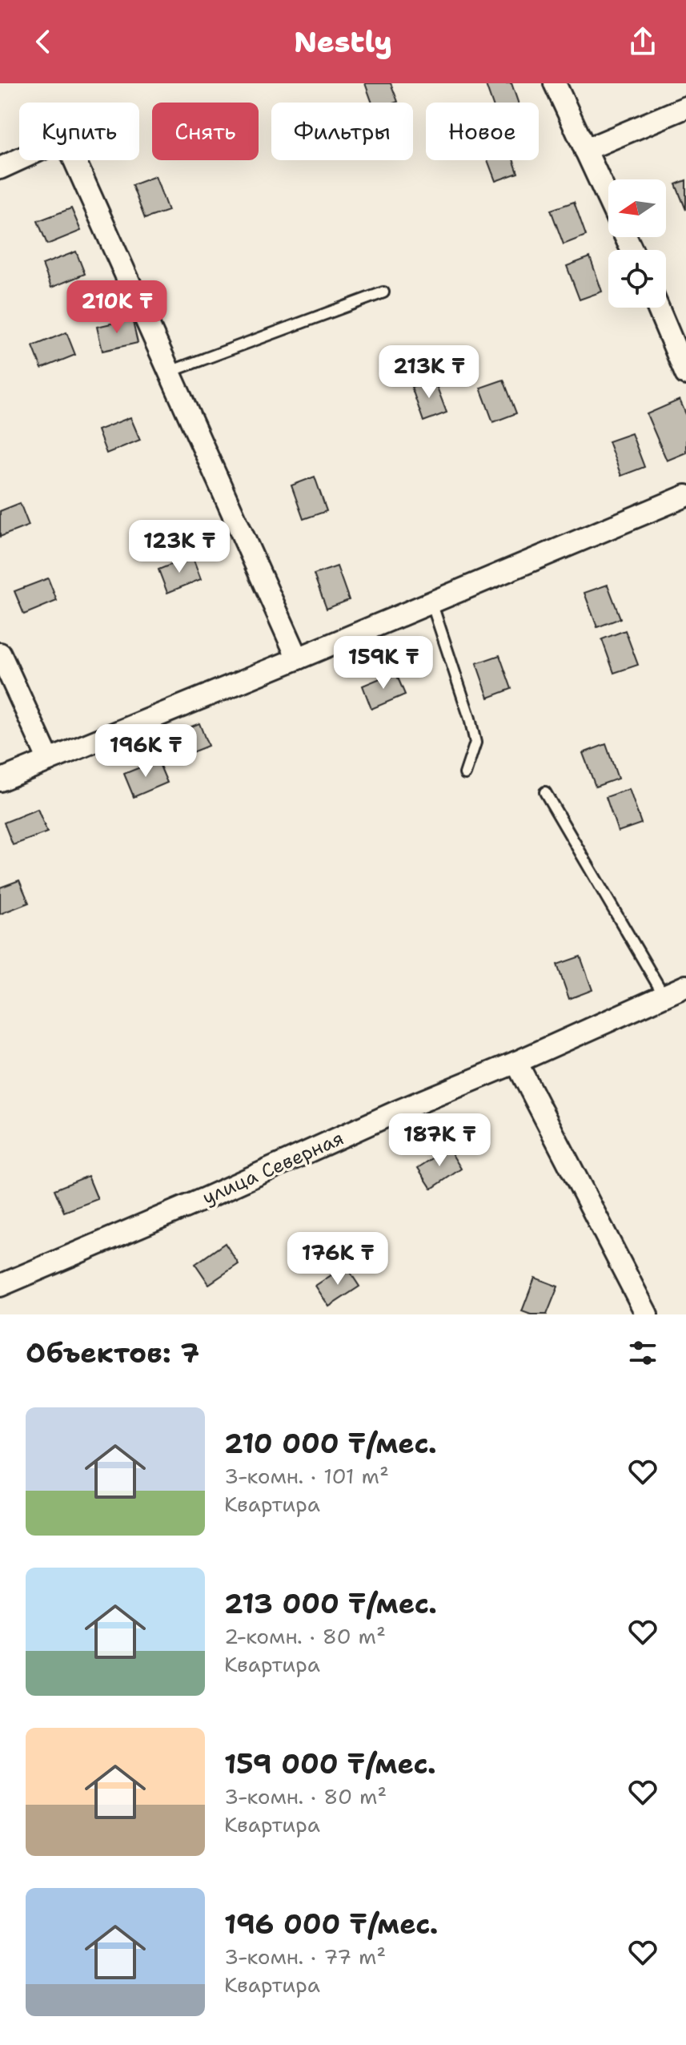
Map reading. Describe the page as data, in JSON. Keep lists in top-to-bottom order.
{
  "streets": {
    "street": ["улица Северная"]
  },
  "north": "left",
  "page": {
    "header": "Nestly",
    "chip": [
      "Купить",
      "Снять",
      "Фильтры",
      "Новое"
    ],
    "price": [
      "210K ₸",
      "213K ₸",
      "123K ₸",
      "159K ₸",
      "196K ₸",
      "187K ₸",
      "176K ₸"
    ],
    "heading": "Объектов: 7",
    "list": [
      {
        "name": "210 000 ₸/мес.",
        "note": "3-комн. · 101 m² · Квартира"
      },
      {
        "name": "213 000 ₸/мес.",
        "note": "2-комн. · 80 m² · Квартира"
      },
      {
        "name": "159 000 ₸/мес.",
        "note": "3-комн. · 80 m² · Квартира"
      },
      {
        "name": "196 000 ₸/мес.",
        "note": "3-комн. · 77 m² · Квартира"
      }
    ]
  }
}
